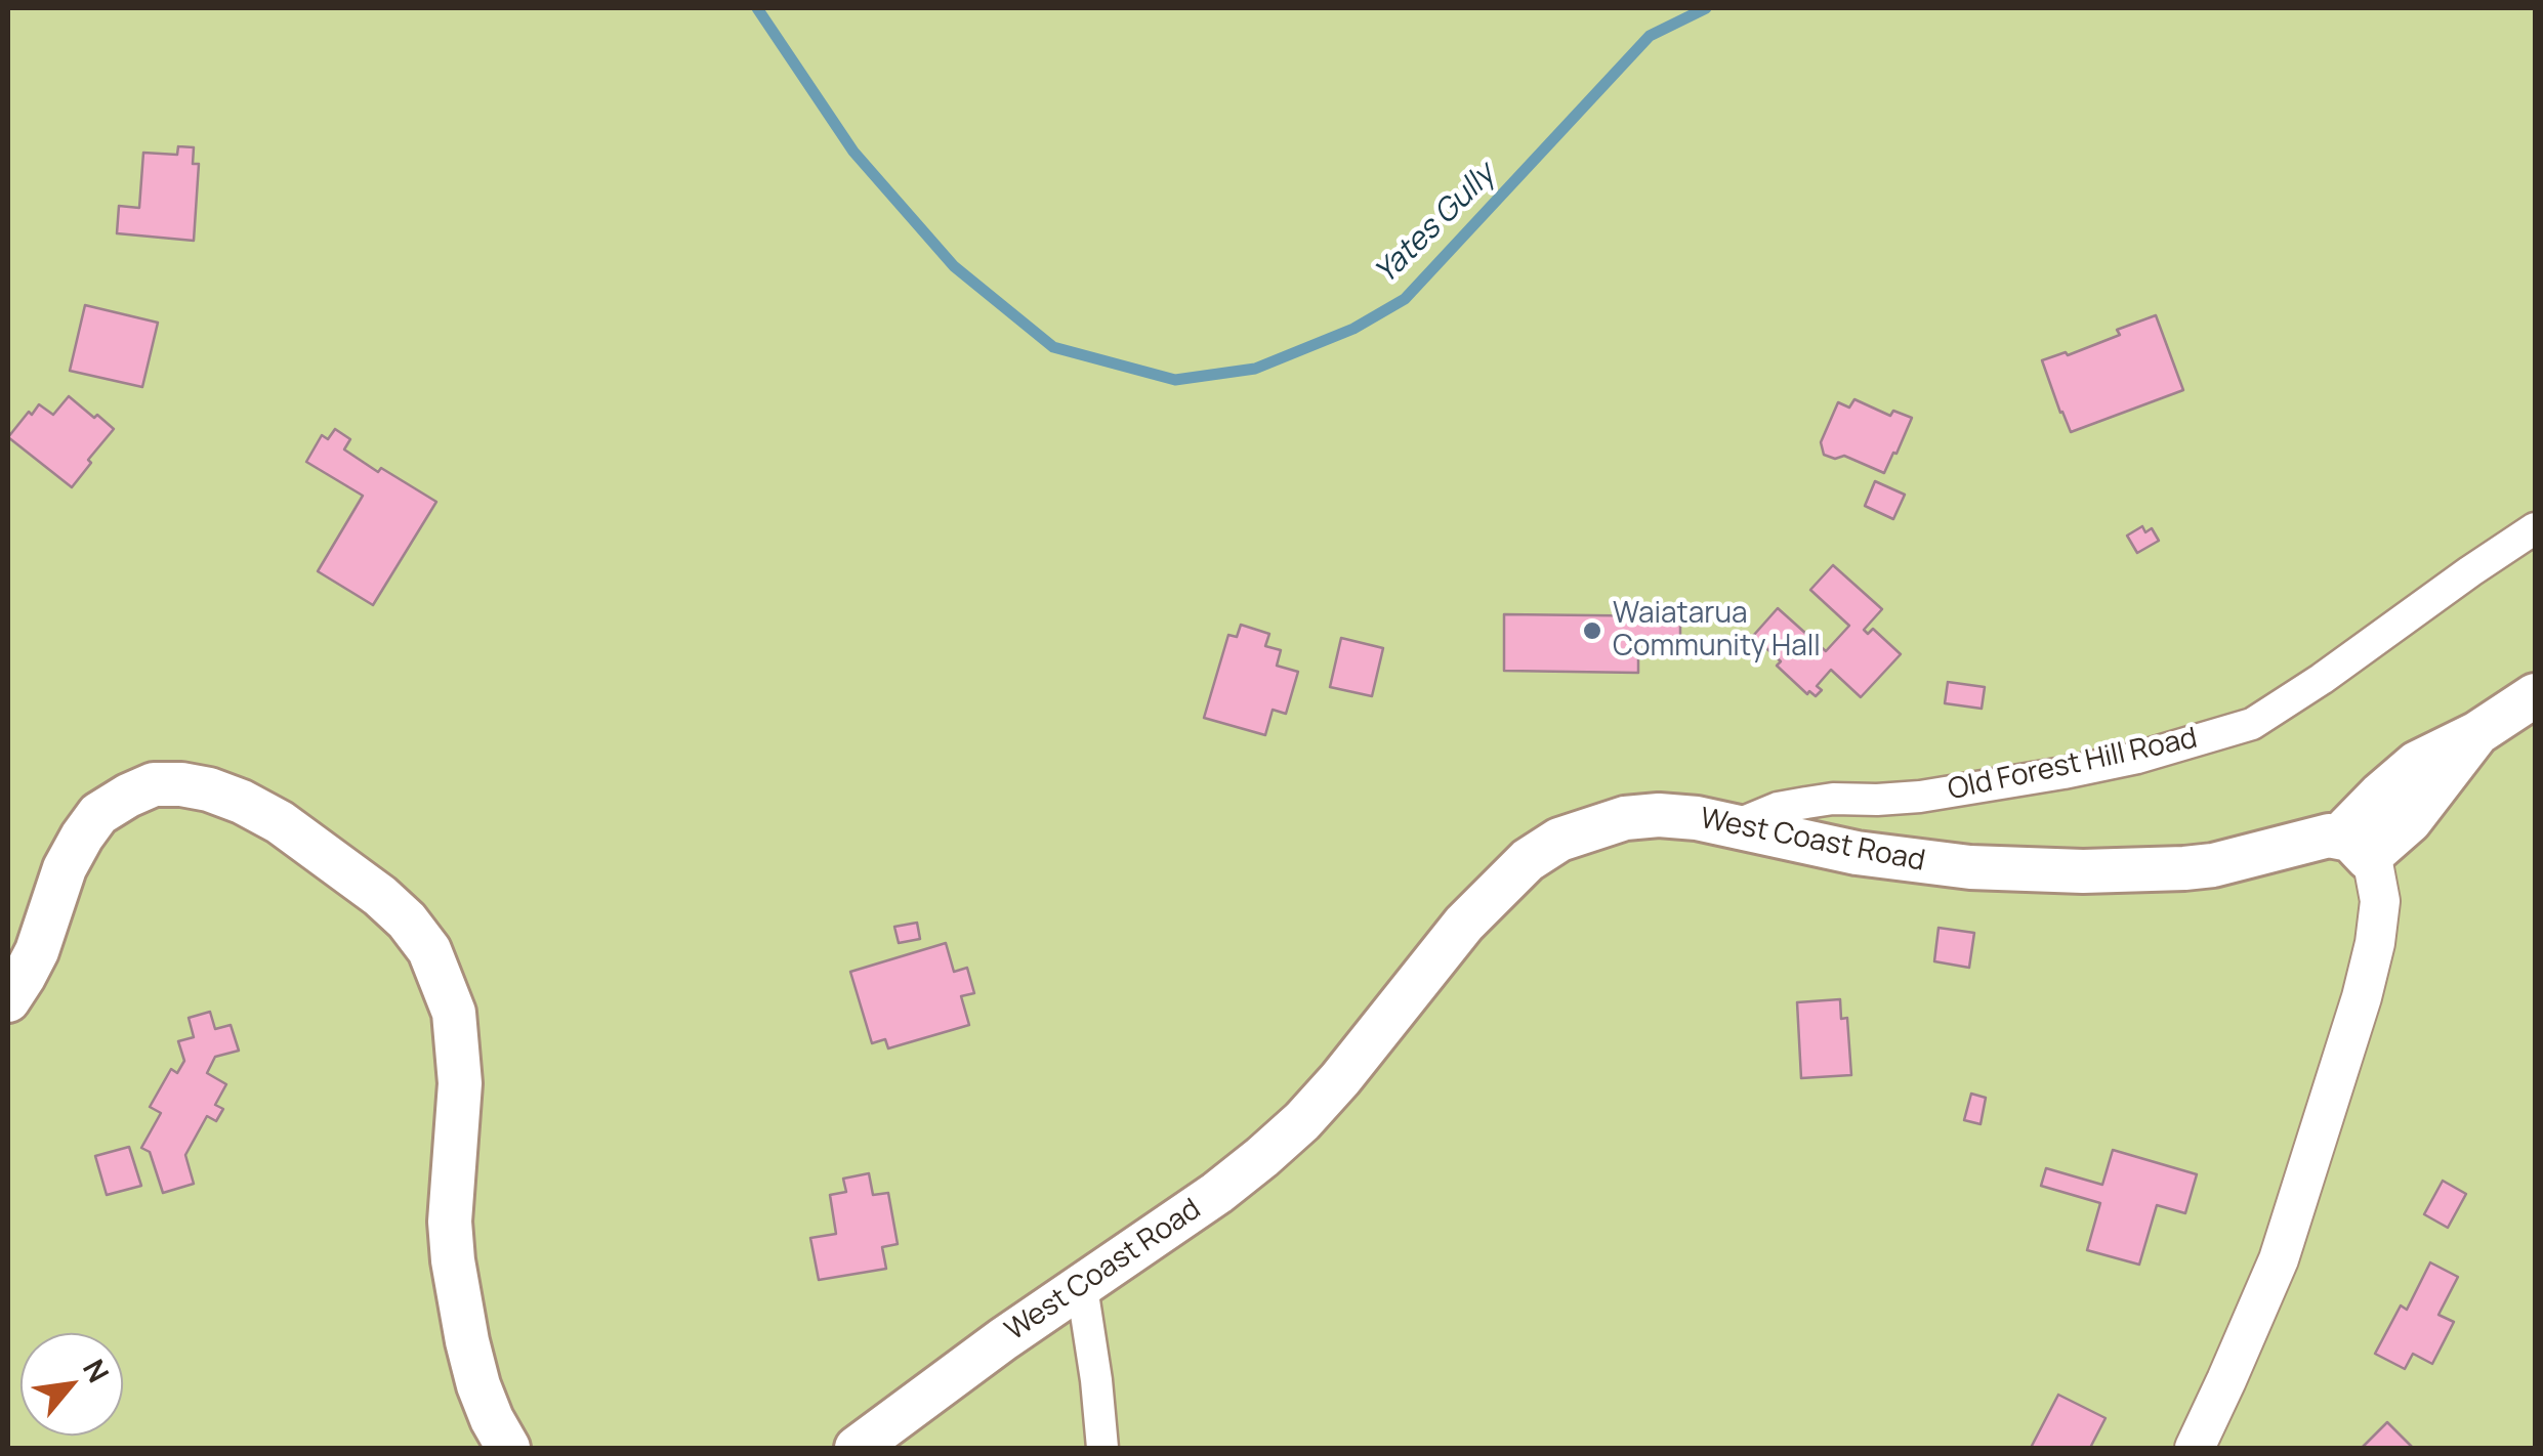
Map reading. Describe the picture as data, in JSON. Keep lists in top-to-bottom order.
{
  "streets": {
    "main road": ["West Coast Road"],
    "street": ["Old Forest Hill Road"]
  },
  "crossings": [
    ["Old Forest Hill Road", "West Coast Road"]
  ],
  "water": ["Yates Gully"],
  "places": ["Waiatarua Community Hall"],
  "north": "top right"
}
